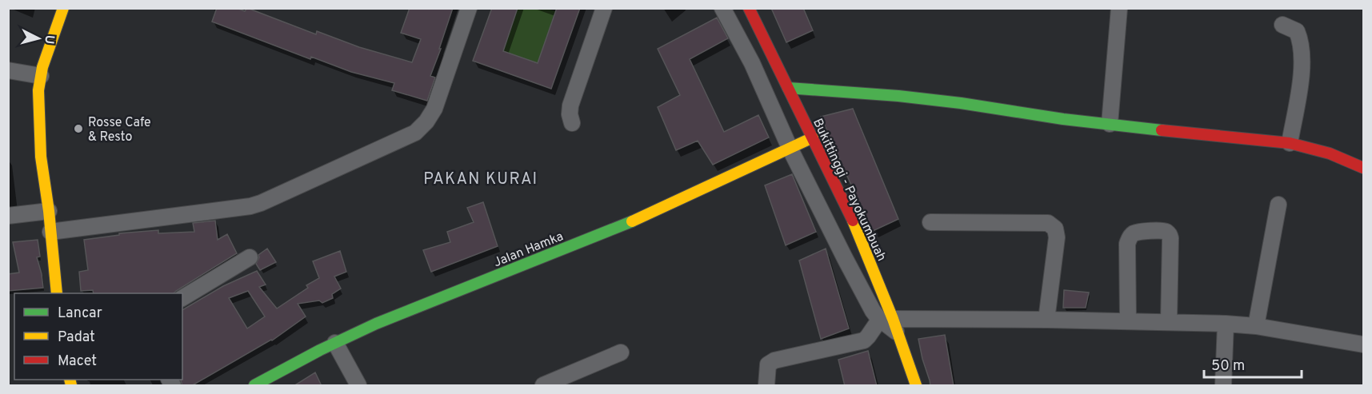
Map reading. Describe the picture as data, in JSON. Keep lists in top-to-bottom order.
{
  "streets": {
    "street": ["Bukittinggi - Payokumbuah", "Jalan Hamka"]
  },
  "crossings": [
    ["Bukittinggi - Payokumbuah", "Jalan Hamka"]
  ],
  "districts": ["PAKAN KURAI"],
  "places": ["Rosse Cafe & Resto"],
  "legend": ["Lancar", "Padat", "Macet"],
  "scale_bar": "50 m",
  "north": "right"
}
